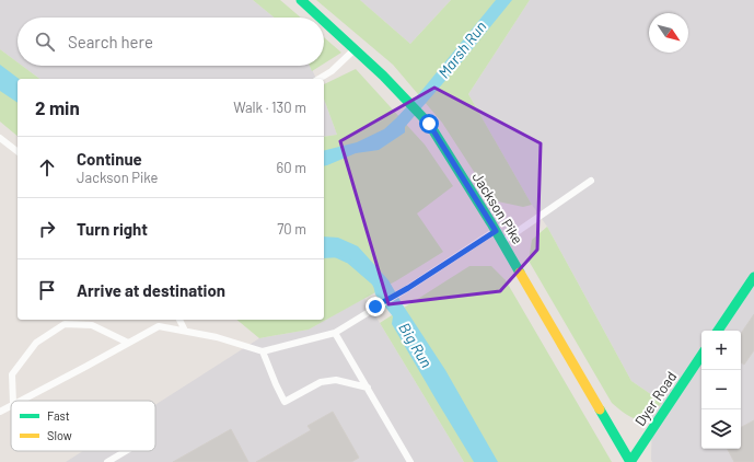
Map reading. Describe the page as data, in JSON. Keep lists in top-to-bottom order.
{
  "streets": {
    "main road": ["Jackson Pike", "Dyer Road"]
  },
  "crossings": [
    ["Jackson Pike", "Dyer Road"]
  ],
  "water": ["Marsh Run", "Big Run"],
  "legend": ["Fast", "Slow"],
  "north": "bottom right",
  "page": {
    "search": "Search here",
    "heading": ["2 min", "Walk · 130 m"],
    "list": [
      ["Continue", "Jackson Pike", "60 m"],
      ["Turn right", "70 m"],
      "Arrive at destination"
    ],
    "map_buttons": ["+", "−"]
  }
}
